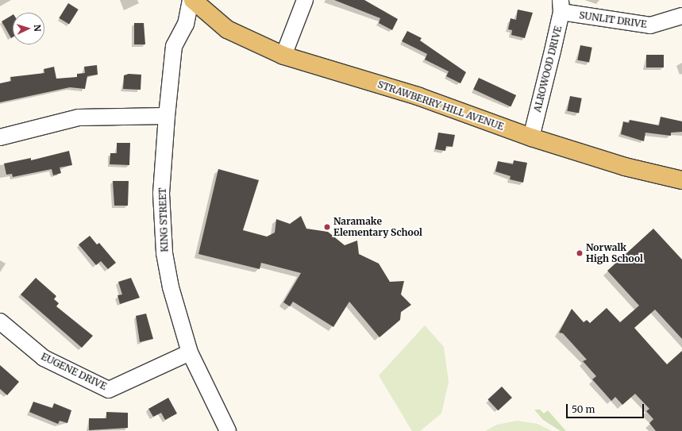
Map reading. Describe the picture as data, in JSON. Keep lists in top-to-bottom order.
{
  "streets": {
    "main road": ["STRAWBERRY HILL AVENUE"],
    "street": [
      "SUNLIT DRIVE",
      "ALROWOOD DRIVE",
      "KING STREET",
      "EUGENE DRIVE"
    ]
  },
  "crossings": [
    ["SUNLIT DRIVE", "ALROWOOD DRIVE"],
    ["ALROWOOD DRIVE", "STRAWBERRY HILL AVENUE"],
    ["STRAWBERRY HILL AVENUE", "KING STREET"],
    ["KING STREET", "EUGENE DRIVE"]
  ],
  "places": ["Naramake Elementary School", "Norwalk High School"],
  "scale_bar": "50 m",
  "north": "right"
}
